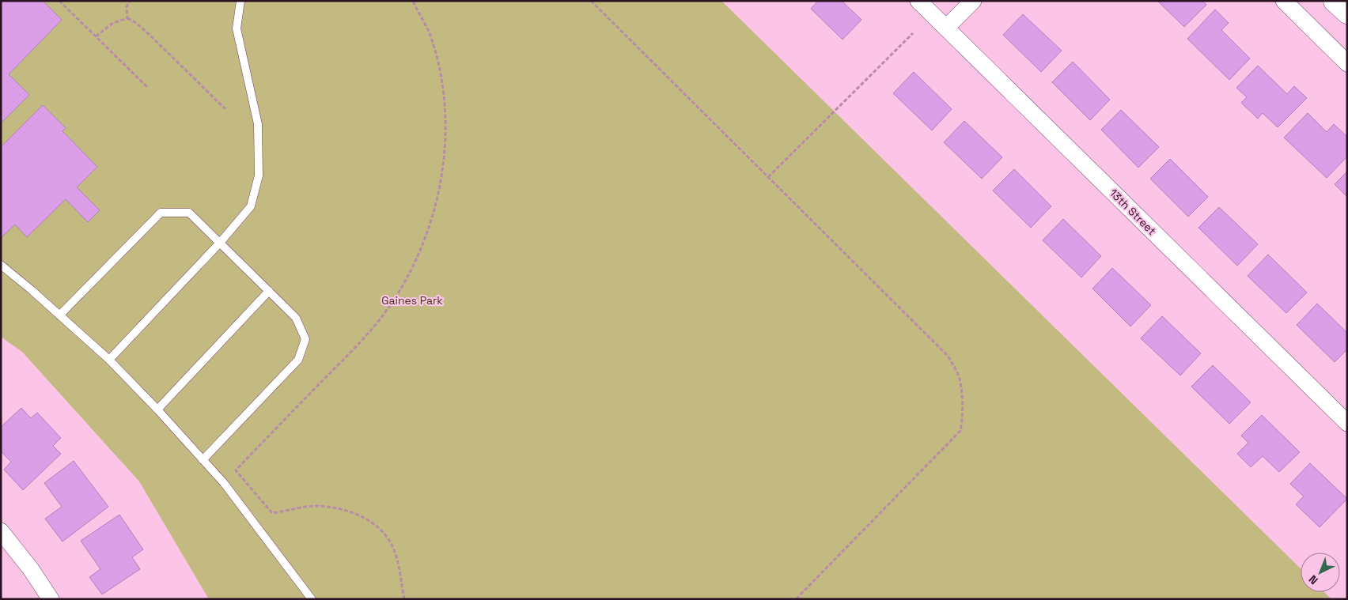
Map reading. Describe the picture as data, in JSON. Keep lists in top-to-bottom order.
{
  "streets": {
    "street": ["13th Street"]
  },
  "parks": ["Gaines Park"],
  "north": "bottom left"
}
